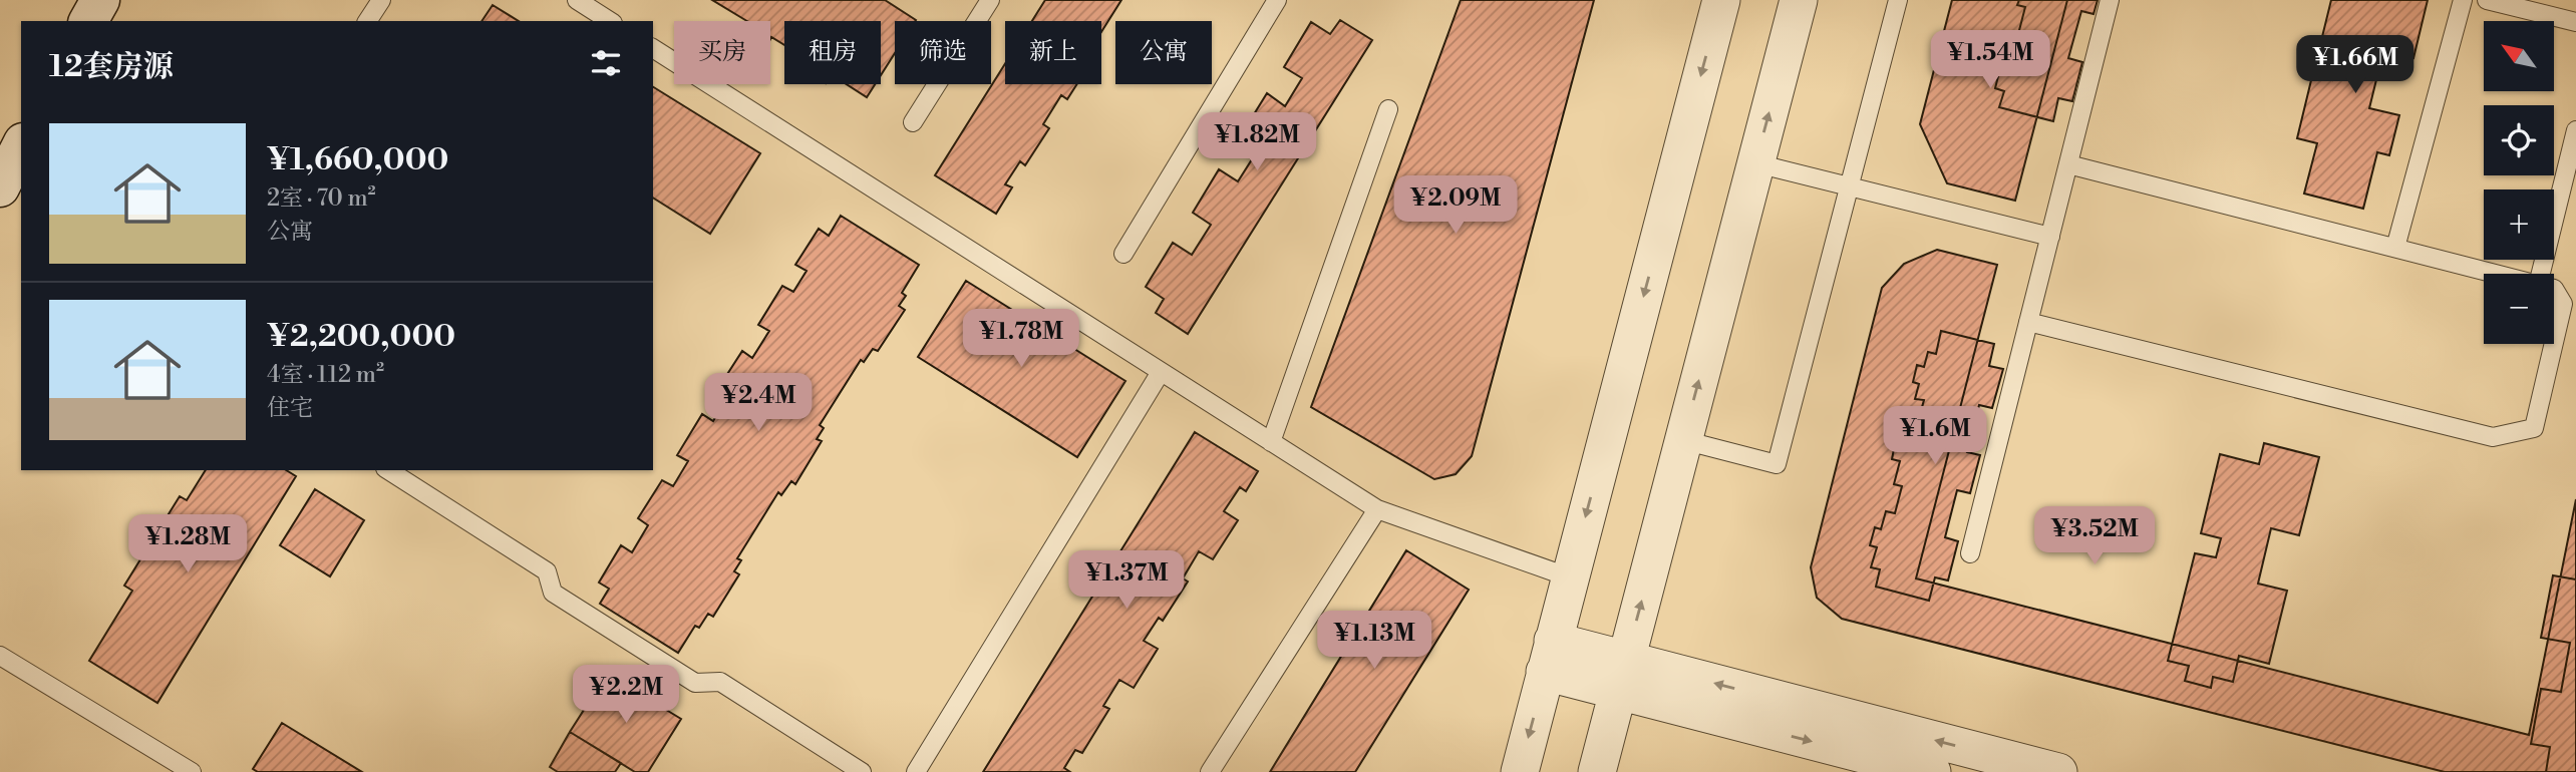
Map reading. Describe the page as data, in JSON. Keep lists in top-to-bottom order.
{
  "north": "top left",
  "page": {
    "map_buttons": ["+", "−"],
    "chip": [
      "买房",
      "租房",
      "筛选",
      "新上",
      "公寓"
    ],
    "heading": "12套房源",
    "price": [
      "¥1.54M",
      "¥1.66M",
      "¥1.82M",
      "¥2.09M",
      "¥1.78M",
      "¥2.4M",
      "¥1.6M",
      "¥3.52M",
      "¥1.28M",
      "¥1.37M",
      "¥1.13M",
      "¥2.2M"
    ],
    "list": [
      {
        "name": "¥1,660,000",
        "note": "2室 · 70 m² · 公寓"
      },
      {
        "name": "¥2,200,000",
        "note": "4室 · 112 m² · 住宅"
      }
    ]
  }
}
